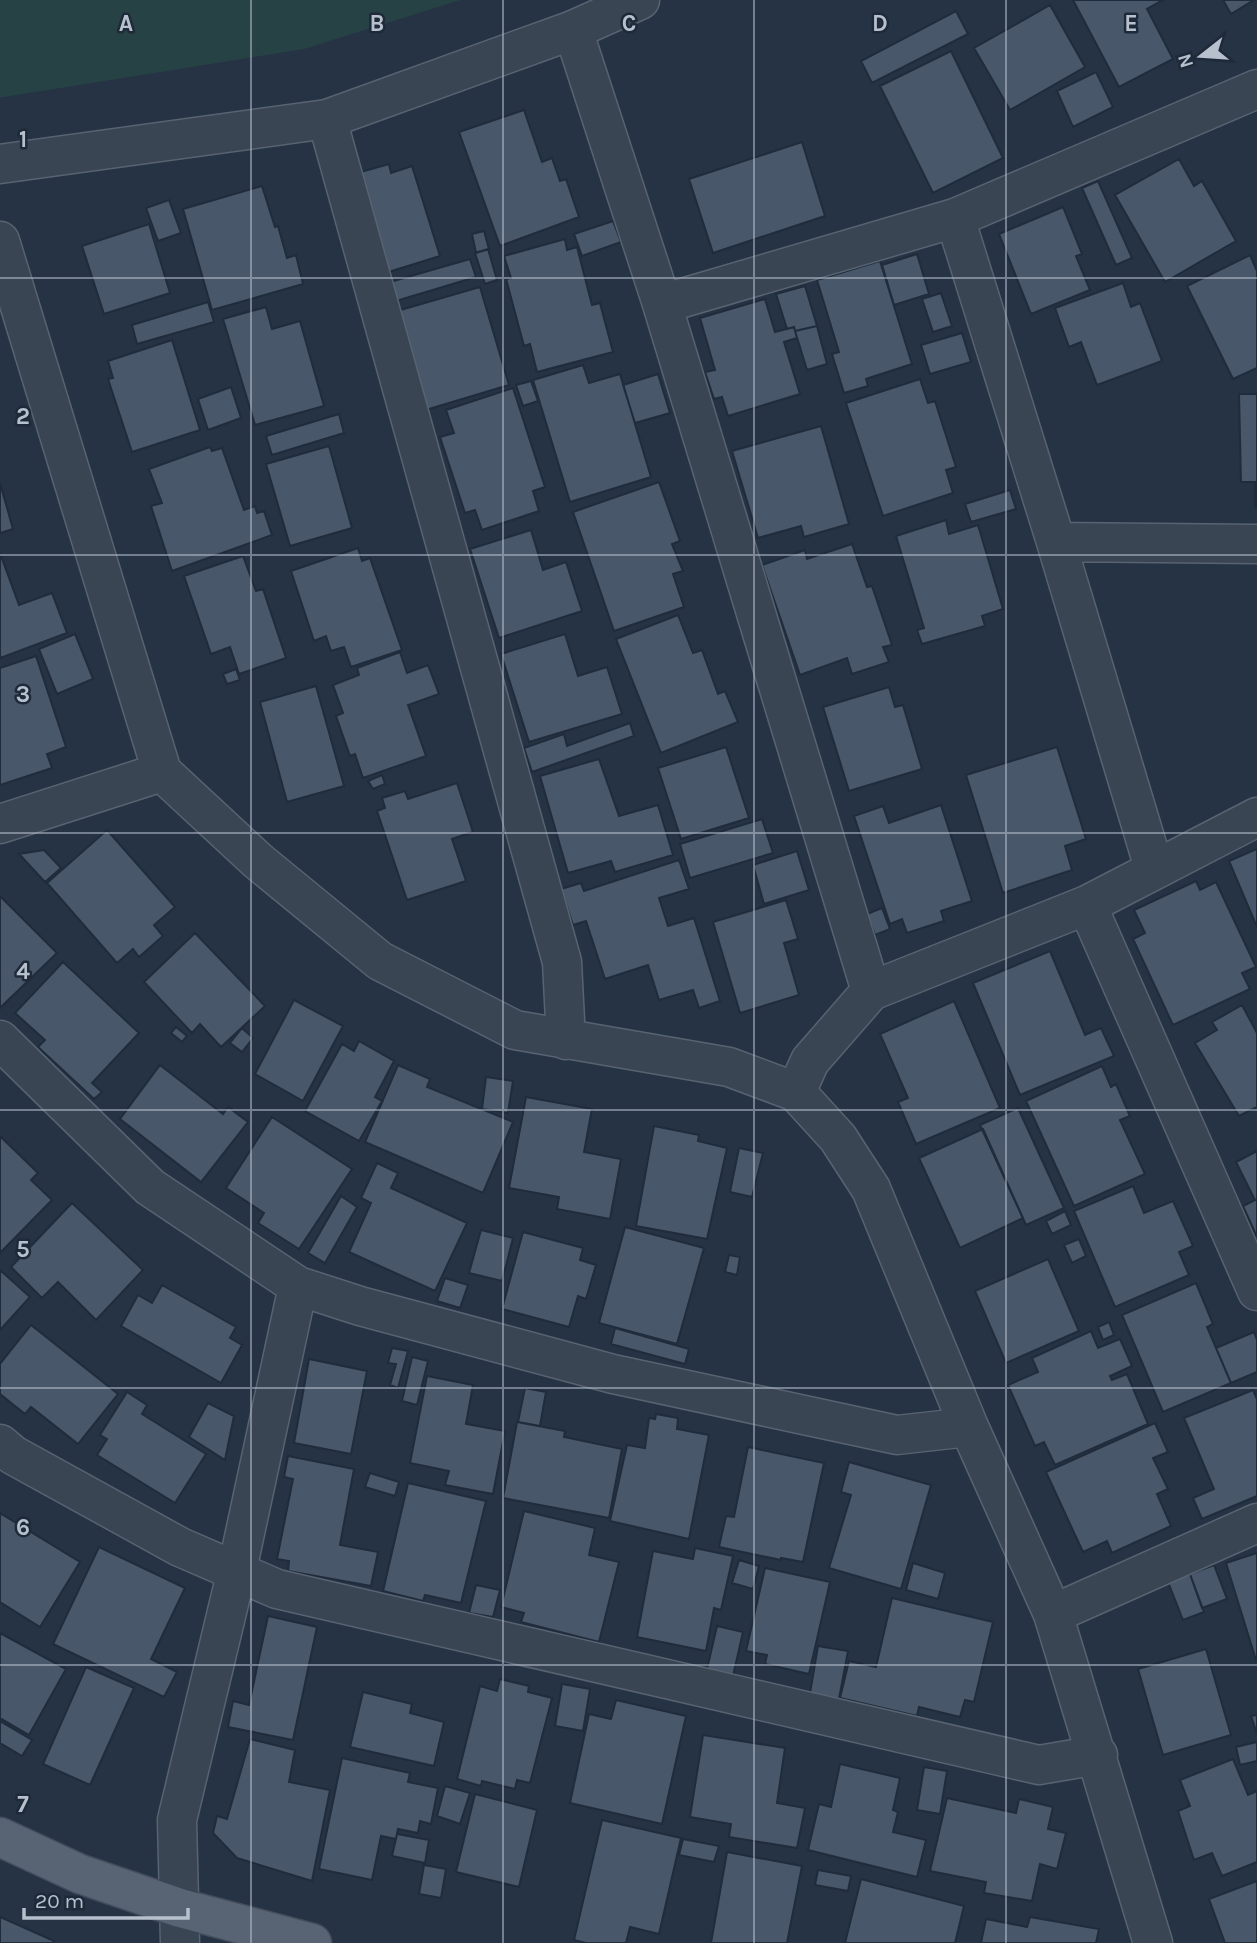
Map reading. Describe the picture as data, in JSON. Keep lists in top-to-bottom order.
{
  "scale_bar": "20 m",
  "north": "left",
  "grid": {
    "columns": [
      "A",
      "B",
      "C",
      "D",
      "E"
    ],
    "rows": [
      "1",
      "2",
      "3",
      "4",
      "5",
      "6",
      "7"
    ]
  }
}
